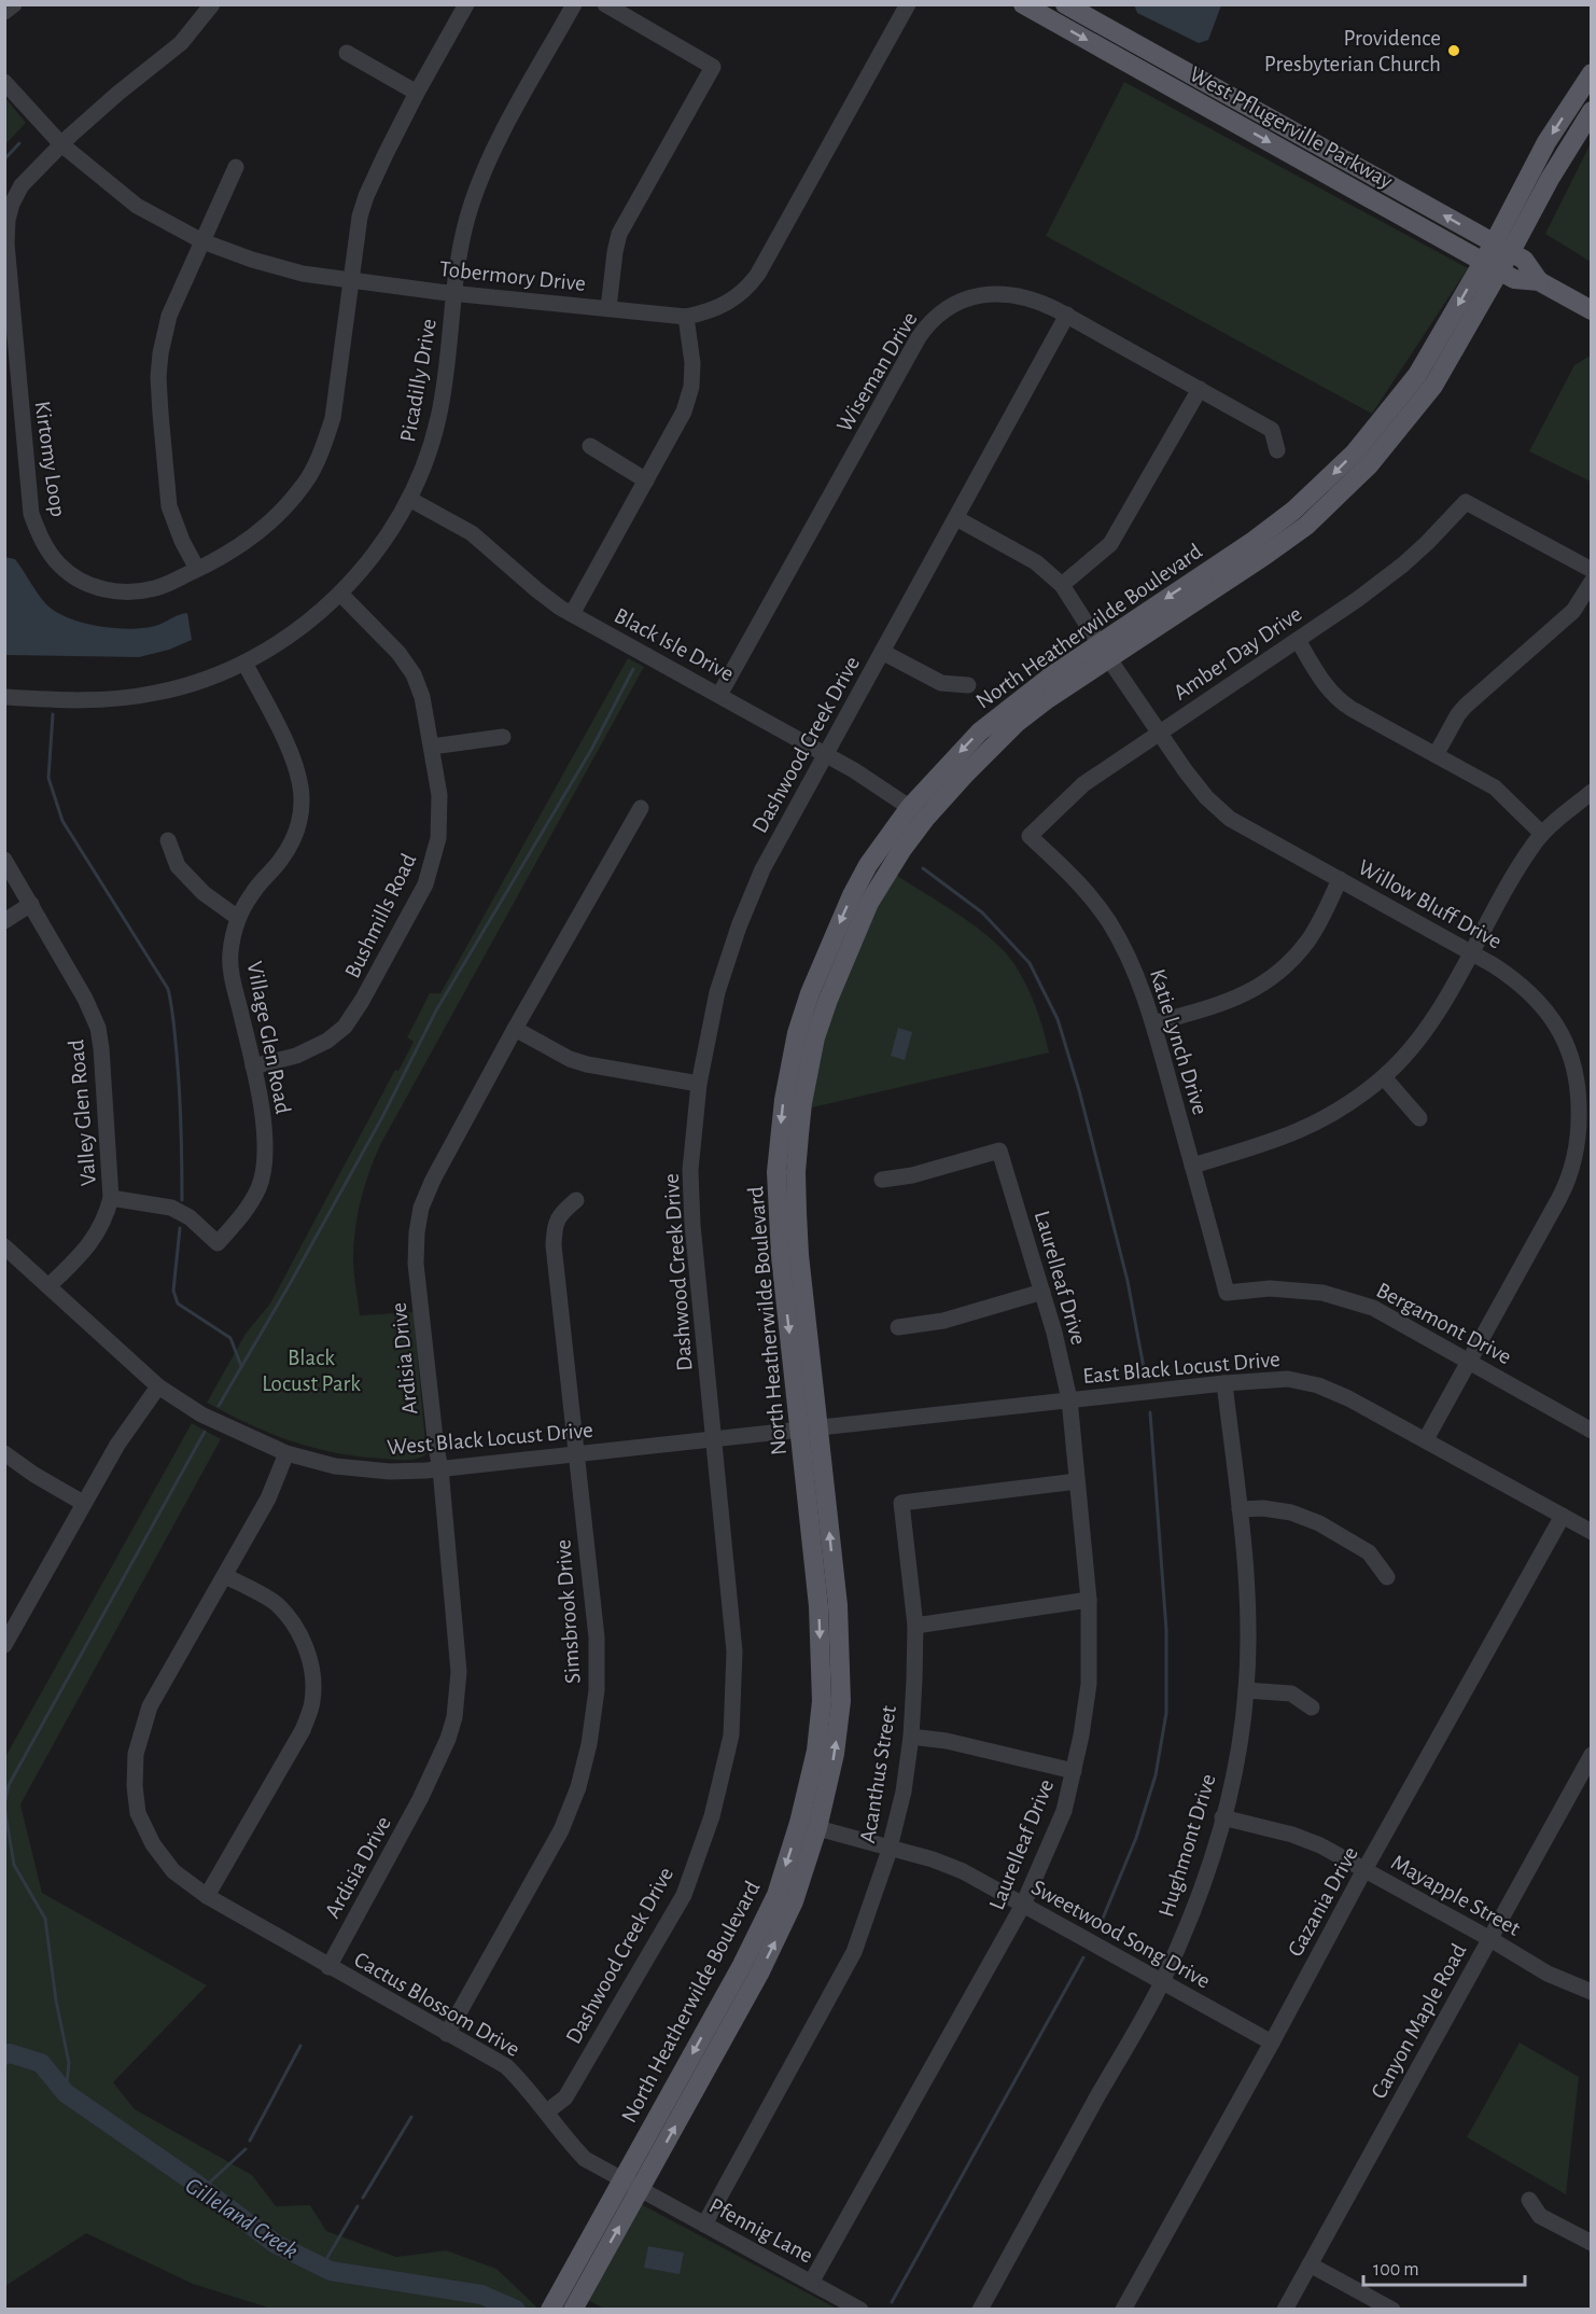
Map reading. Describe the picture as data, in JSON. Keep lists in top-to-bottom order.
{
  "streets": {
    "main road": ["West Pflugerville Parkway", "North Heatherwilde Boulevard"],
    "street": [
      "Tobermory Drive",
      "Wiseman Drive",
      "Picadilly Drive",
      "Kirtomy Loop",
      "Black Isle Drive",
      "Amber Day Drive",
      "Dashwood Creek Drive",
      "Willow Bluff Drive",
      "Bushmills Road",
      "Village Glen Road",
      "Katie Lynch Drive",
      "Valley Glen Road",
      "Laurelleaf Drive",
      "Bergamont Drive",
      "Ardisia Drive",
      "East Black Locust Drive",
      "West Black Locust Drive",
      "Simsbrook Drive",
      "Acanthus Street",
      "Hughmont Drive",
      "Mayapple Street",
      "Gazania Drive",
      "Sweetwood Song Drive",
      "Cactus Blossom Drive",
      "Canyon Maple Road",
      "Pfennig Lane"
    ]
  },
  "crossings": [
    ["West Pflugerville Parkway", "North Heatherwilde Boulevard"],
    ["Tobermory Drive", "Picadilly Drive"],
    ["Tobermory Drive", "Kirtomy Loop"],
    ["Wiseman Drive", "Black Isle Drive"],
    ["Wiseman Drive", "Dashwood Creek Drive"],
    ["Picadilly Drive", "Black Isle Drive"],
    ["Picadilly Drive", "Bushmills Road"],
    ["Picadilly Drive", "Village Glen Road"],
    ["North Heatherwilde Boulevard", "Black Isle Drive"],
    ["North Heatherwilde Boulevard", "Willow Bluff Drive"],
    ["North Heatherwilde Boulevard", "East Black Locust Drive"],
    ["North Heatherwilde Boulevard", "West Black Locust Drive"],
    ["North Heatherwilde Boulevard", "Sweetwood Song Drive"],
    ["North Heatherwilde Boulevard", "Cactus Blossom Drive"],
    ["North Heatherwilde Boulevard", "Pfennig Lane"],
    ["Black Isle Drive", "Dashwood Creek Drive"],
    ["Amber Day Drive", "Willow Bluff Drive"],
    ["Amber Day Drive", "Katie Lynch Drive"],
    ["Dashwood Creek Drive", "Willow Bluff Drive"],
    ["Dashwood Creek Drive", "West Black Locust Drive"],
    ["Dashwood Creek Drive", "Cactus Blossom Drive"],
    ["Willow Bluff Drive", "Bergamont Drive"],
    ["Willow Bluff Drive", "East Black Locust Drive"],
    ["Bushmills Road", "Village Glen Road"],
    ["Village Glen Road", "Valley Glen Road"],
    ["Katie Lynch Drive", "Bergamont Drive"],
    ["Valley Glen Road", "West Black Locust Drive"],
    ["Laurelleaf Drive", "East Black Locust Drive"],
    ["Laurelleaf Drive", "Acanthus Street"],
    ["Laurelleaf Drive", "Sweetwood Song Drive"],
    ["Laurelleaf Drive", "Pfennig Lane"],
    ["Ardisia Drive", "West Black Locust Drive"],
    ["Ardisia Drive", "Cactus Blossom Drive"],
    ["East Black Locust Drive", "West Black Locust Drive"],
    ["East Black Locust Drive", "Hughmont Drive"],
    ["East Black Locust Drive", "Gazania Drive"],
    ["West Black Locust Drive", "Simsbrook Drive"],
    ["West Black Locust Drive", "Cactus Blossom Drive"],
    ["Simsbrook Drive", "Cactus Blossom Drive"],
    ["Acanthus Street", "Sweetwood Song Drive"],
    ["Acanthus Street", "Pfennig Lane"],
    ["Hughmont Drive", "Mayapple Street"],
    ["Hughmont Drive", "Sweetwood Song Drive"],
    ["Mayapple Street", "Gazania Drive"],
    ["Mayapple Street", "Canyon Maple Road"],
    ["Gazania Drive", "Sweetwood Song Drive"],
    ["Cactus Blossom Drive", "Pfennig Lane"]
  ],
  "water": ["Gilleland Creek"],
  "parks": ["Black Locust Park"],
  "places": ["Providence Presbyterian Church"],
  "scale_bar": "100 m"
}
